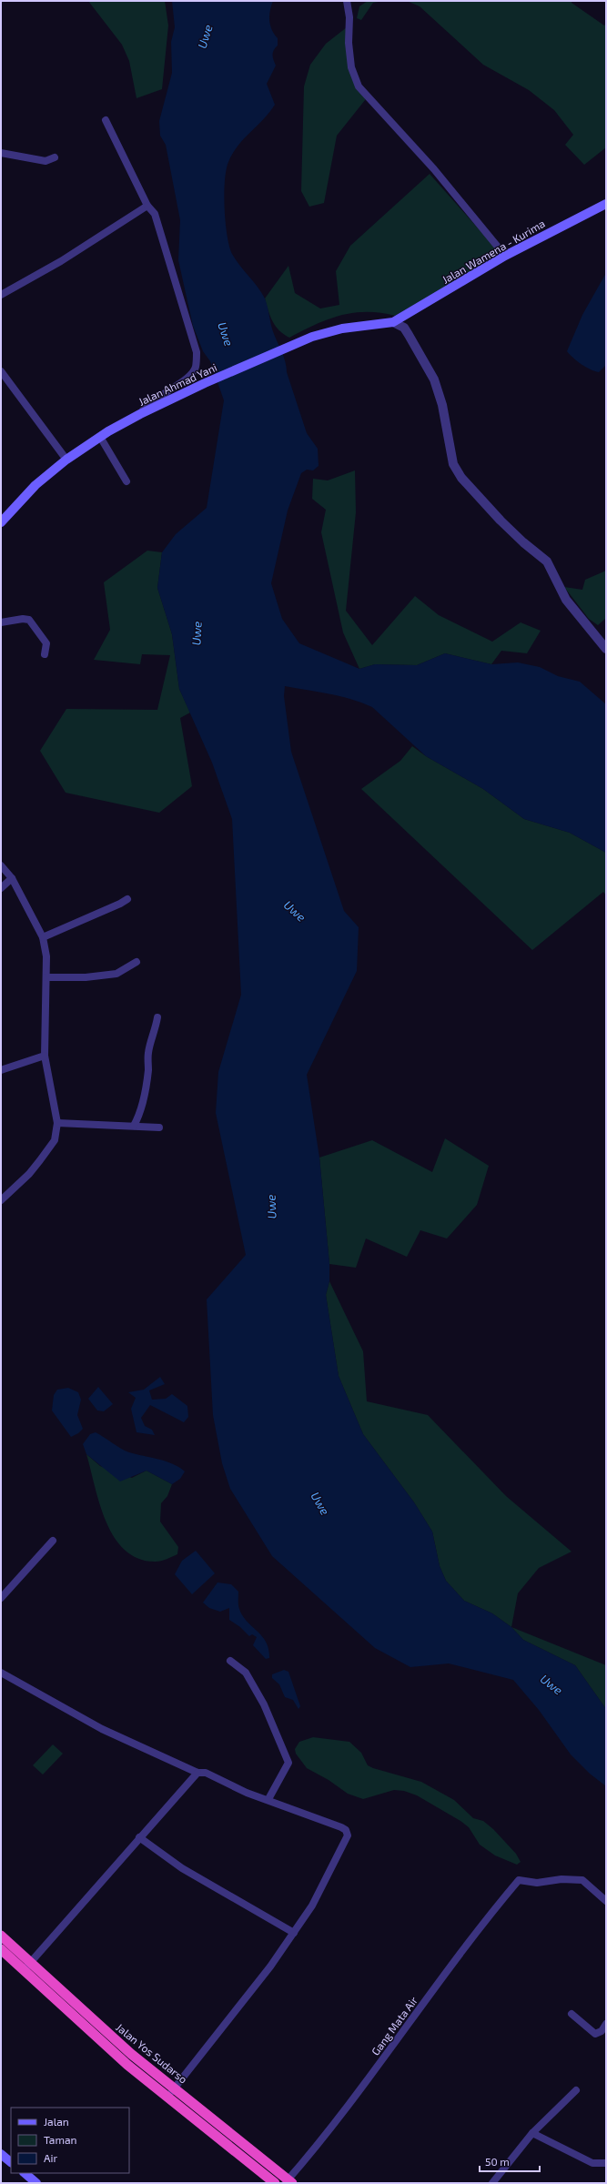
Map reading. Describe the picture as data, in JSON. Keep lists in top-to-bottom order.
{
  "streets": {
    "highway": ["Jalan Yos Sudarso"],
    "main road": ["Jalan Wamena - Kurima", "Jalan Ahmad Yani"],
    "street": ["Gang Mata Air"]
  },
  "crossings": [
    ["Jalan Wamena - Kurima", "Jalan Ahmad Yani"],
    ["Gang Mata Air", "Jalan Yos Sudarso"]
  ],
  "water": ["Uwe"],
  "legend": ["Jalan", "Taman", "Air"],
  "scale_bar": "50 m"
}
